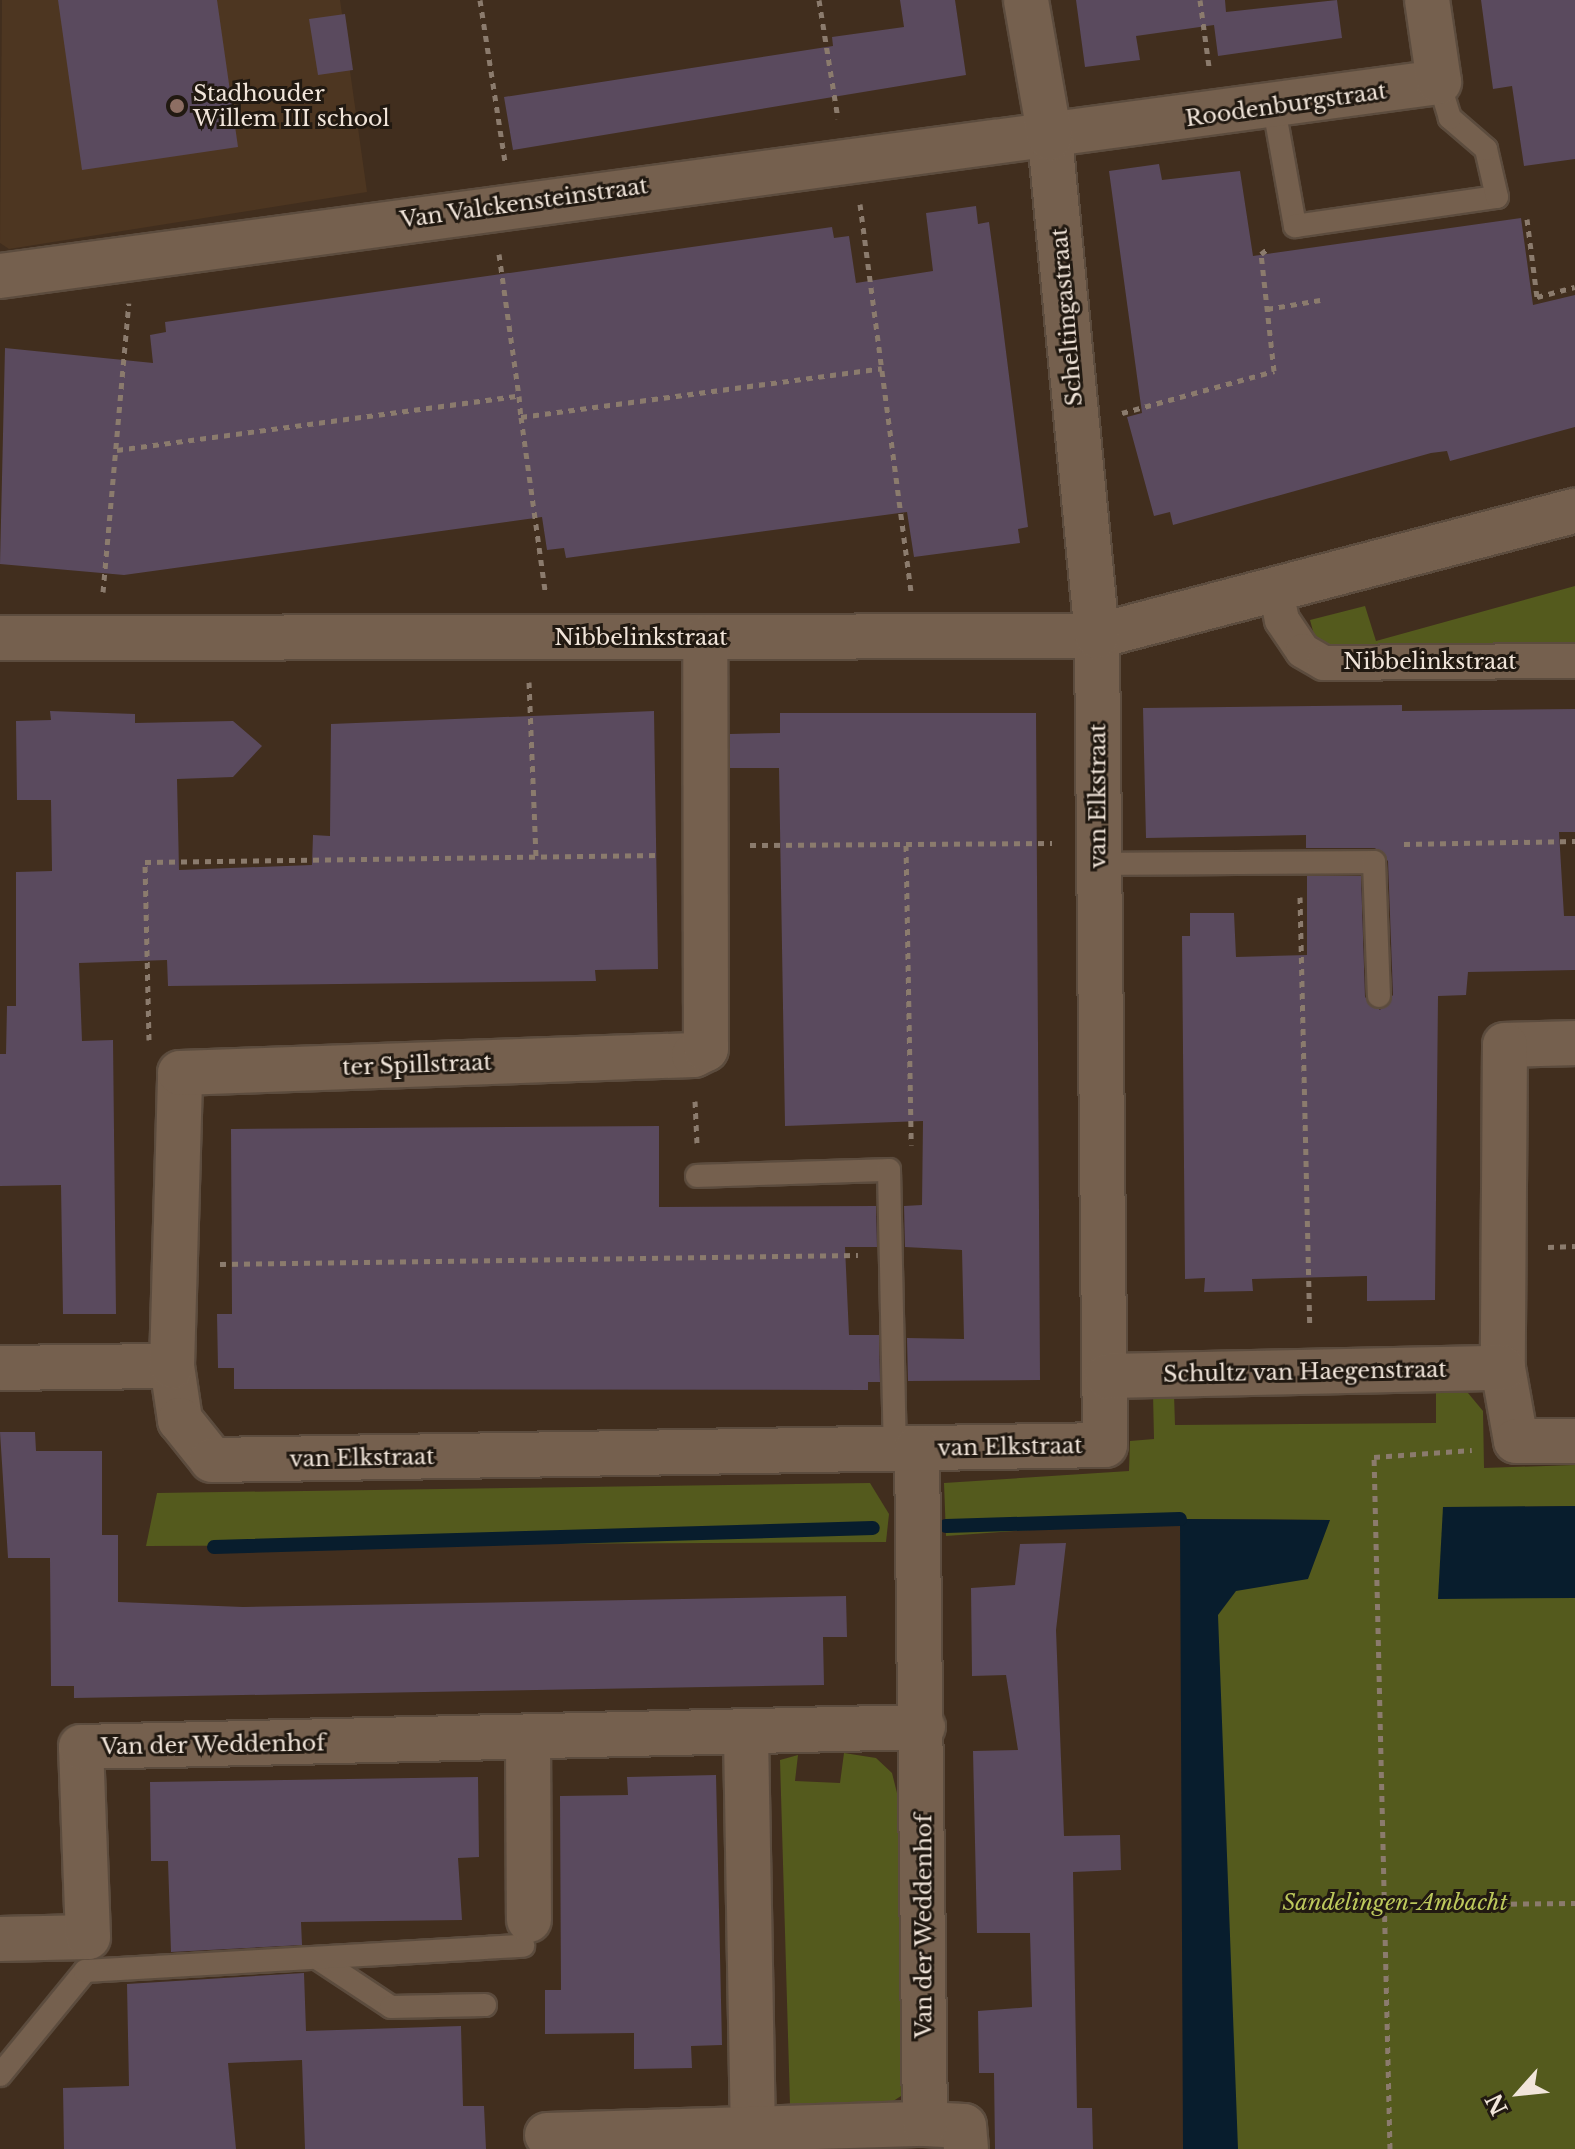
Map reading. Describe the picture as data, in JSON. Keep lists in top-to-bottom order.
{
  "streets": {
    "street": [
      "Roodenburgstraat",
      "Van Valckensteinstraat",
      "Scheltingastraat",
      "Nibbelinkstraat",
      "van Elkstraat",
      "ter Spillstraat",
      "Schultz van Haegenstraat",
      "Van der Weddenhof"
    ]
  },
  "crossings": [
    ["Roodenburgstraat", "Van Valckensteinstraat"],
    ["Roodenburgstraat", "Scheltingastraat"],
    ["Van Valckensteinstraat", "Scheltingastraat"],
    ["Scheltingastraat", "Nibbelinkstraat"],
    ["Scheltingastraat", "van Elkstraat"],
    ["Nibbelinkstraat", "van Elkstraat"],
    ["van Elkstraat", "Schultz van Haegenstraat"],
    ["van Elkstraat", "Van der Weddenhof"]
  ],
  "parks": ["Sandelingen-Ambacht"],
  "places": ["Stadhouder Willem III school"],
  "north": "bottom left"
}
